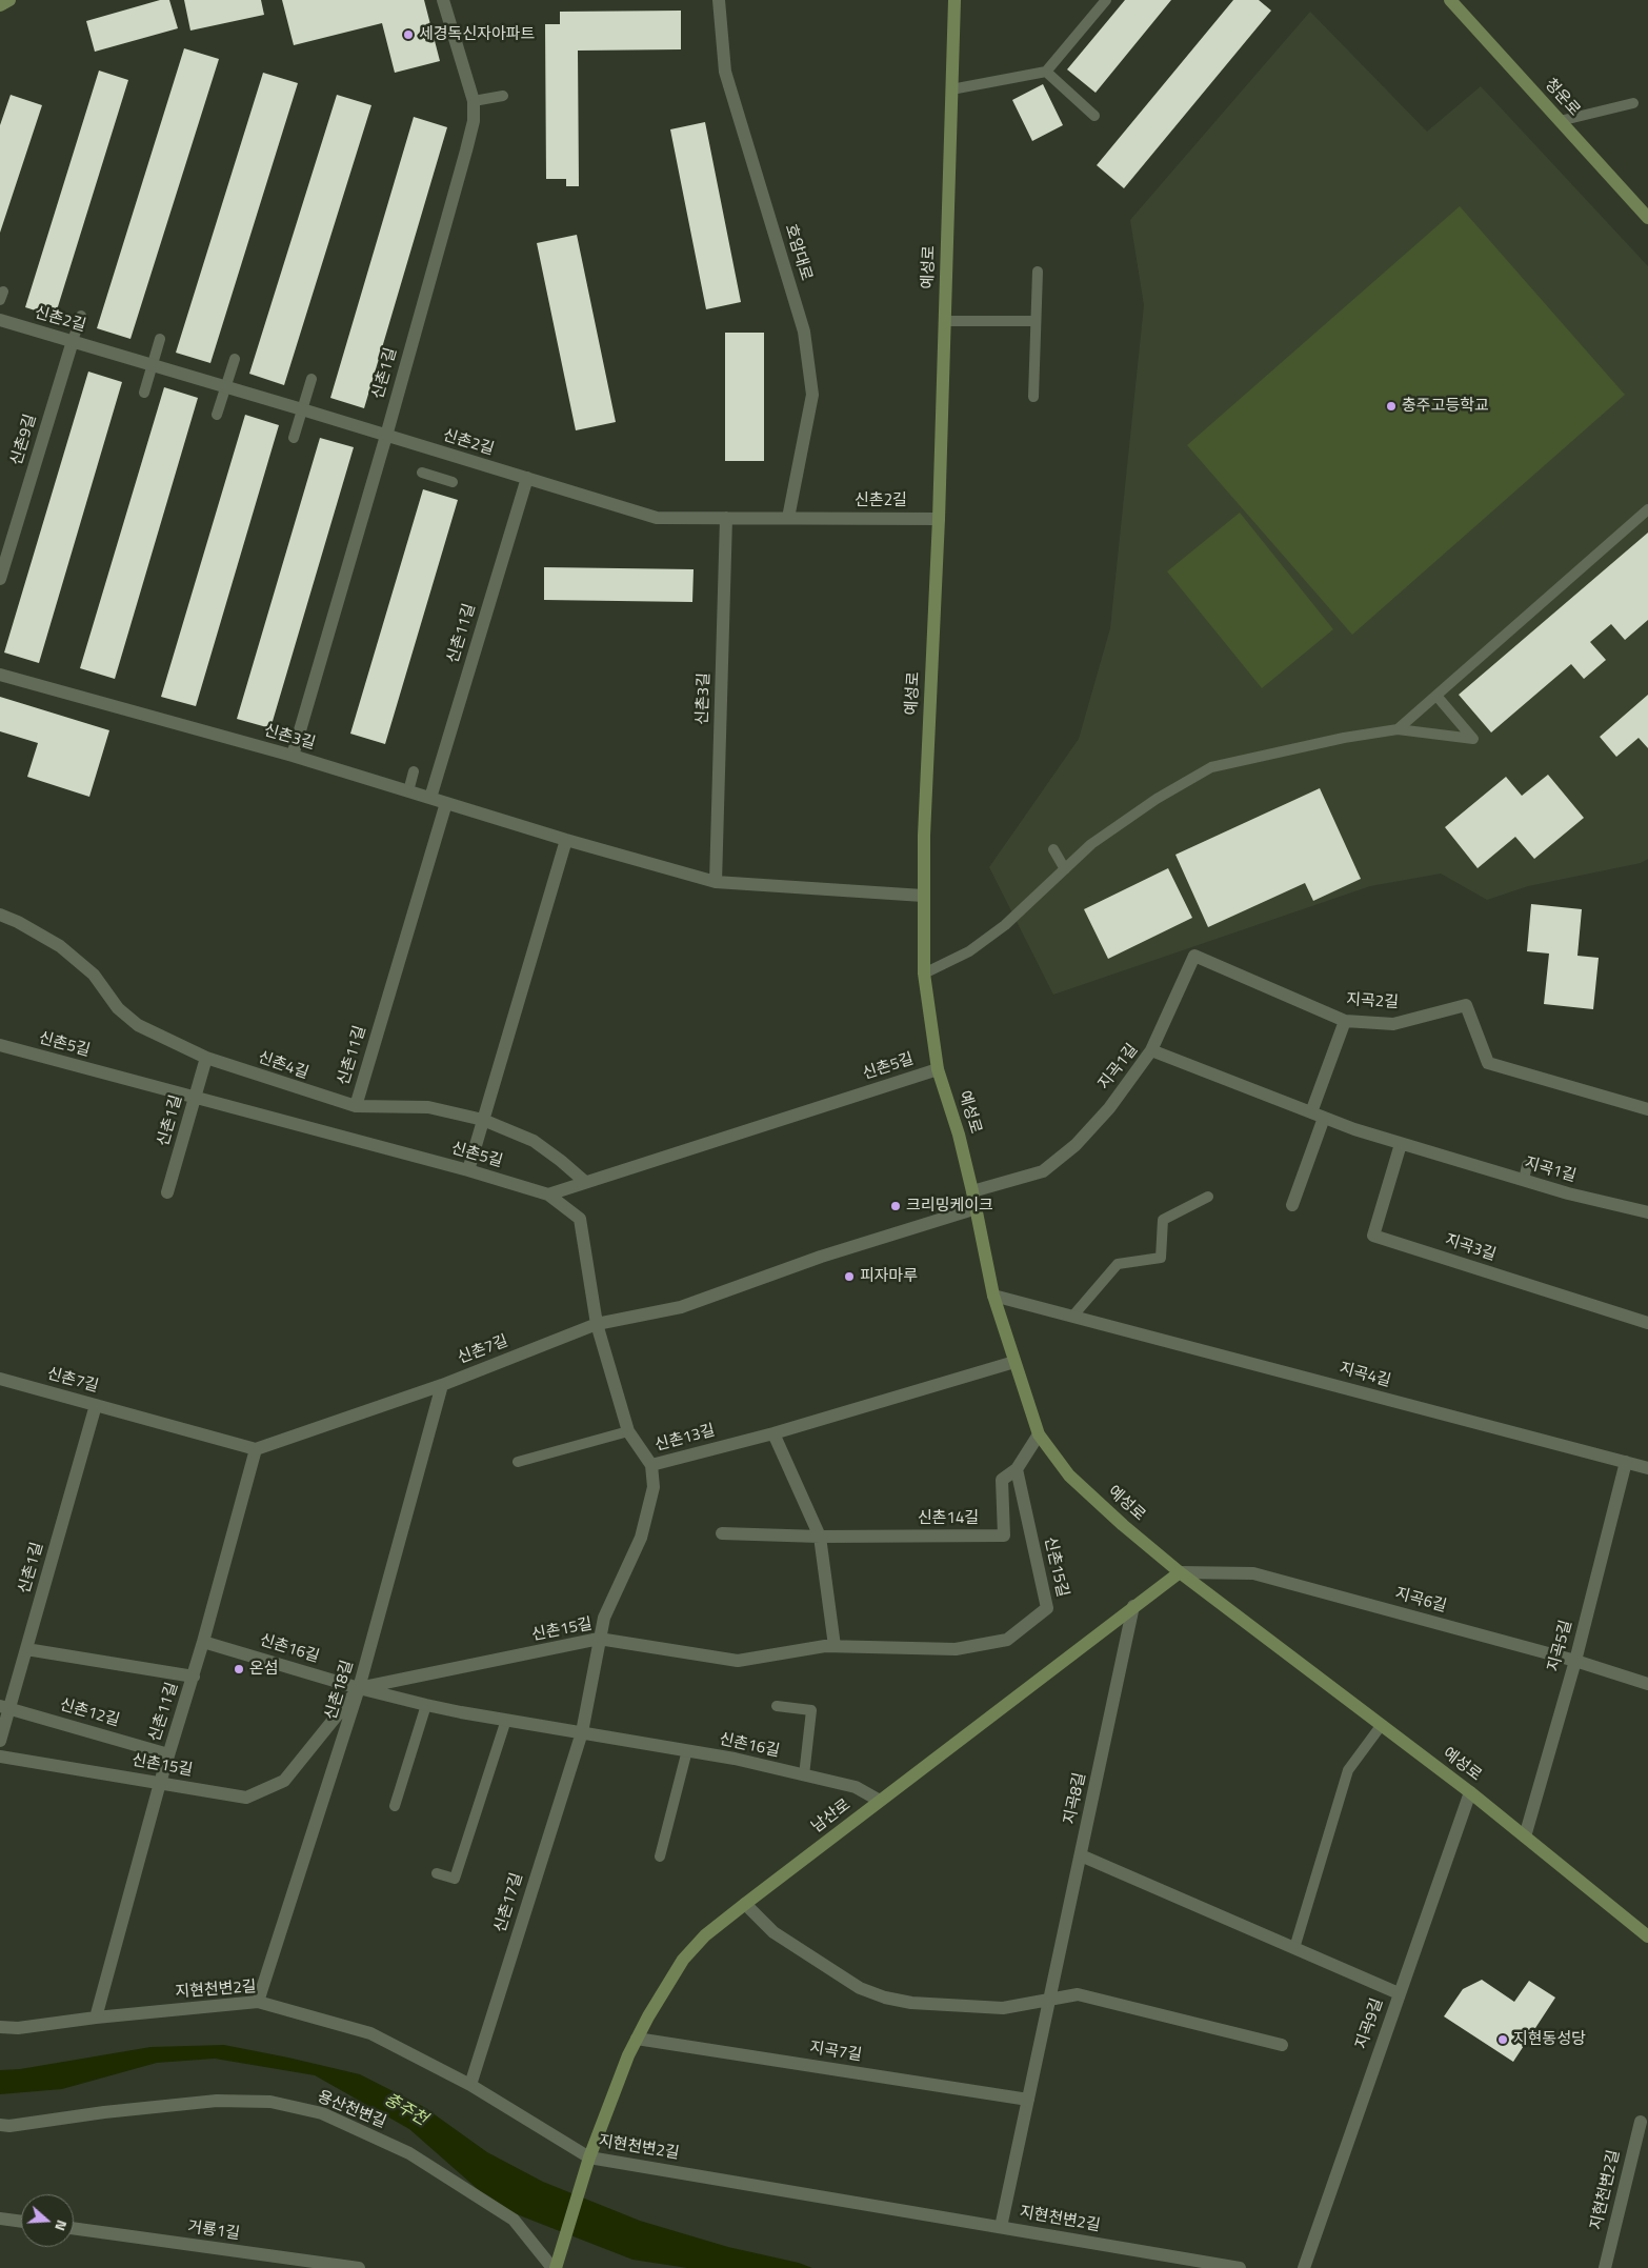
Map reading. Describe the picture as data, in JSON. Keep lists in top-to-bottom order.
{
  "streets": {
    "main road": ["청운로", "예성로", "남산로"],
    "street": [
      "호암대로",
      "신촌2길",
      "신촌1길",
      "신촌9길",
      "신촌11길",
      "신촌3길",
      "지곡2길",
      "신촌5길",
      "신촌4길",
      "지곡1길",
      "지곡3길",
      "신촌7길",
      "지곡4길",
      "신촌13길",
      "신촌14길",
      "신촌15길",
      "지곡6길",
      "지곡5길",
      "신촌16길",
      "신촌18길",
      "신촌12길",
      "지곡8길",
      "신촌17길",
      "지현천변2길",
      "지곡9길",
      "지곡7길",
      "용산천변길",
      "거룡1길"
    ]
  },
  "crossings": [
    ["호암대로", "신촌2길"],
    ["예성로", "신촌2길"],
    ["예성로", "신촌3길"],
    ["예성로", "신촌5길"],
    ["예성로", "지곡1길"],
    ["예성로", "신촌7길"],
    ["예성로", "지곡4길"],
    ["예성로", "신촌13길"],
    ["예성로", "지곡6길"],
    ["예성로", "지곡5길"],
    ["예성로", "남산로"],
    ["예성로", "지곡9길"],
    ["신촌2길", "신촌1길"],
    ["신촌2길", "신촌9길"],
    ["신촌2길", "신촌11길"],
    ["신촌2길", "신촌3길"],
    ["신촌1길", "신촌3길"],
    ["신촌1길", "신촌5길"],
    ["신촌1길", "신촌4길"],
    ["신촌1길", "신촌7길"],
    ["신촌1길", "신촌12길"],
    ["신촌11길", "신촌3길"],
    ["신촌11길", "신촌4길"],
    ["신촌11길", "신촌7길"],
    ["신촌11길", "신촌15길"],
    ["신촌11길", "신촌16길"],
    ["신촌11길", "신촌12길"],
    ["신촌11길", "지현천변2길"],
    ["지곡2길", "지곡1길"],
    ["신촌5길", "신촌4길"],
    ["신촌5길", "신촌13길"],
    ["지곡1길", "지곡3길"],
    ["신촌7길", "신촌13길"],
    ["신촌7길", "신촌18길"],
    ["지곡4길", "지곡5길"],
    ["신촌13길", "신촌17길"],
    ["신촌14길", "신촌15길"],
    ["신촌15길", "신촌16길"],
    ["신촌15길", "신촌18길"],
    ["신촌15길", "신촌17길"],
    ["지곡6길", "지곡5길"],
    ["지곡6길", "남산로"],
    ["신촌16길", "신촌18길"],
    ["신촌16길", "남산로"],
    ["신촌16길", "신촌17길"],
    ["신촌18길", "지현천변2길"],
    ["지곡8길", "남산로"],
    ["지곡8길", "지현천변2길"],
    ["지곡8길", "지곡7길"],
    ["남산로", "지현천변2길"],
    ["남산로", "지곡7길"],
    ["남산로", "용산천변길"],
    ["신촌17길", "지현천변2길"]
  ],
  "water": ["충주천"],
  "places": [
    "세경독신자아파트",
    "충주고등학교",
    "크리밍케이크",
    "피자마루",
    "온섬",
    "지현동성당"
  ],
  "north": "right"
}
